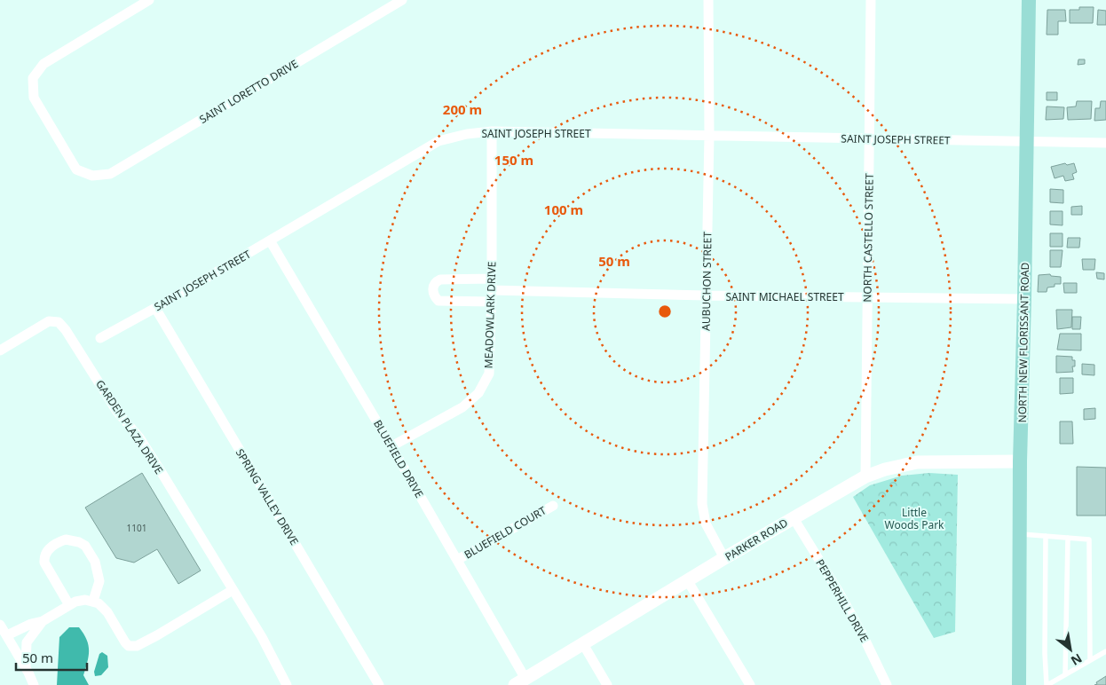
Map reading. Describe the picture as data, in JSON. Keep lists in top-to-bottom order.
{
  "streets": {
    "main road": ["NORTH NEW FLORISSANT ROAD", "PARKER ROAD"],
    "street": [
      "SAINT LORETTO DRIVE",
      "SAINT JOSEPH STREET",
      "NORTH CASTELLO STREET",
      "AUBUCHON STREET",
      "SAINT MICHAEL STREET",
      "MEADOWLARK DRIVE",
      "GARDEN PLAZA DRIVE",
      "BLUEFIELD DRIVE",
      "SPRING VALLEY DRIVE",
      "BLUEFIELD COURT",
      "PEPPERHILL DRIVE"
    ]
  },
  "crossings": [
    ["SAINT JOSEPH STREET", "NORTH CASTELLO STREET"],
    ["SAINT JOSEPH STREET", "AUBUCHON STREET"],
    ["SAINT JOSEPH STREET", "MEADOWLARK DRIVE"],
    ["SAINT JOSEPH STREET", "NORTH NEW FLORISSANT ROAD"],
    ["SAINT JOSEPH STREET", "BLUEFIELD DRIVE"],
    ["SAINT JOSEPH STREET", "SPRING VALLEY DRIVE"],
    ["NORTH CASTELLO STREET", "SAINT MICHAEL STREET"],
    ["NORTH CASTELLO STREET", "PARKER ROAD"],
    ["AUBUCHON STREET", "SAINT MICHAEL STREET"],
    ["AUBUCHON STREET", "PARKER ROAD"],
    ["SAINT MICHAEL STREET", "MEADOWLARK DRIVE"],
    ["SAINT MICHAEL STREET", "NORTH NEW FLORISSANT ROAD"],
    ["MEADOWLARK DRIVE", "BLUEFIELD DRIVE"],
    ["NORTH NEW FLORISSANT ROAD", "PARKER ROAD"],
    ["BLUEFIELD DRIVE", "BLUEFIELD COURT"],
    ["BLUEFIELD DRIVE", "PARKER ROAD"],
    ["PARKER ROAD", "PEPPERHILL DRIVE"]
  ],
  "parks": ["Little Woods Park"],
  "house_numbers": ["1101"],
  "scale_bar": "50 m",
  "north": "bottom right",
  "rings": [
    "200 m",
    "150 m",
    "100 m",
    "50 m"
  ]
}
